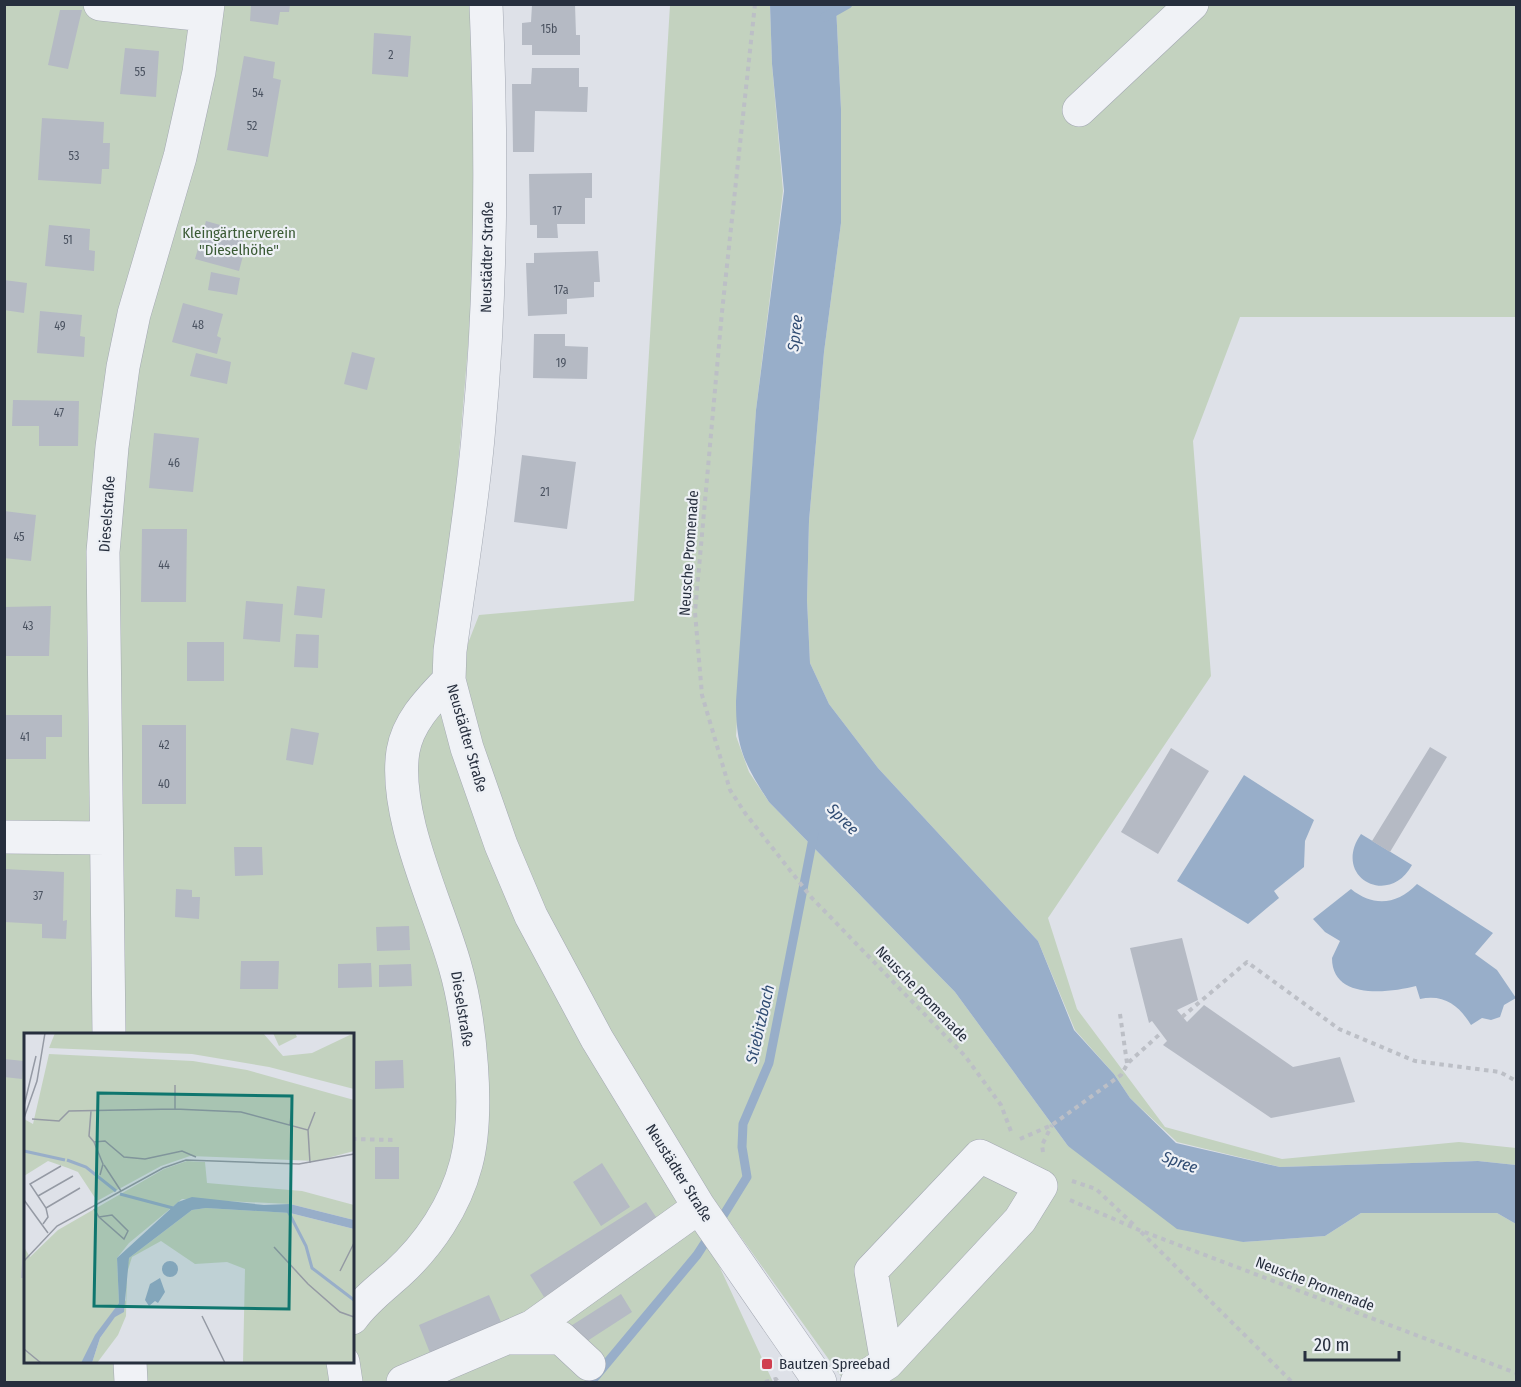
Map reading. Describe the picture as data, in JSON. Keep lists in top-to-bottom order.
{
  "streets": {
    "street": ["Neustädter Straße", "Dieselstraße"],
    "path": ["Neusche Promenade"]
  },
  "crossings": [
    ["Neustädter Straße", "Dieselstraße"]
  ],
  "water": ["Spree", "Stiebitzbach"],
  "parks": ["Kleingärtnerverein \"Dieselhöhe\""],
  "places": {
    "transit": ["Bautzen Spreebad"]
  },
  "house_numbers": [
    "15b",
    "2",
    "55",
    "54",
    "52",
    "53",
    "17",
    "51",
    "17a",
    "48",
    "49",
    "19",
    "47",
    "46",
    "21",
    "45",
    "44",
    "43",
    "41",
    "42",
    "40",
    "37"
  ],
  "scale_bar": "20 m"
}
